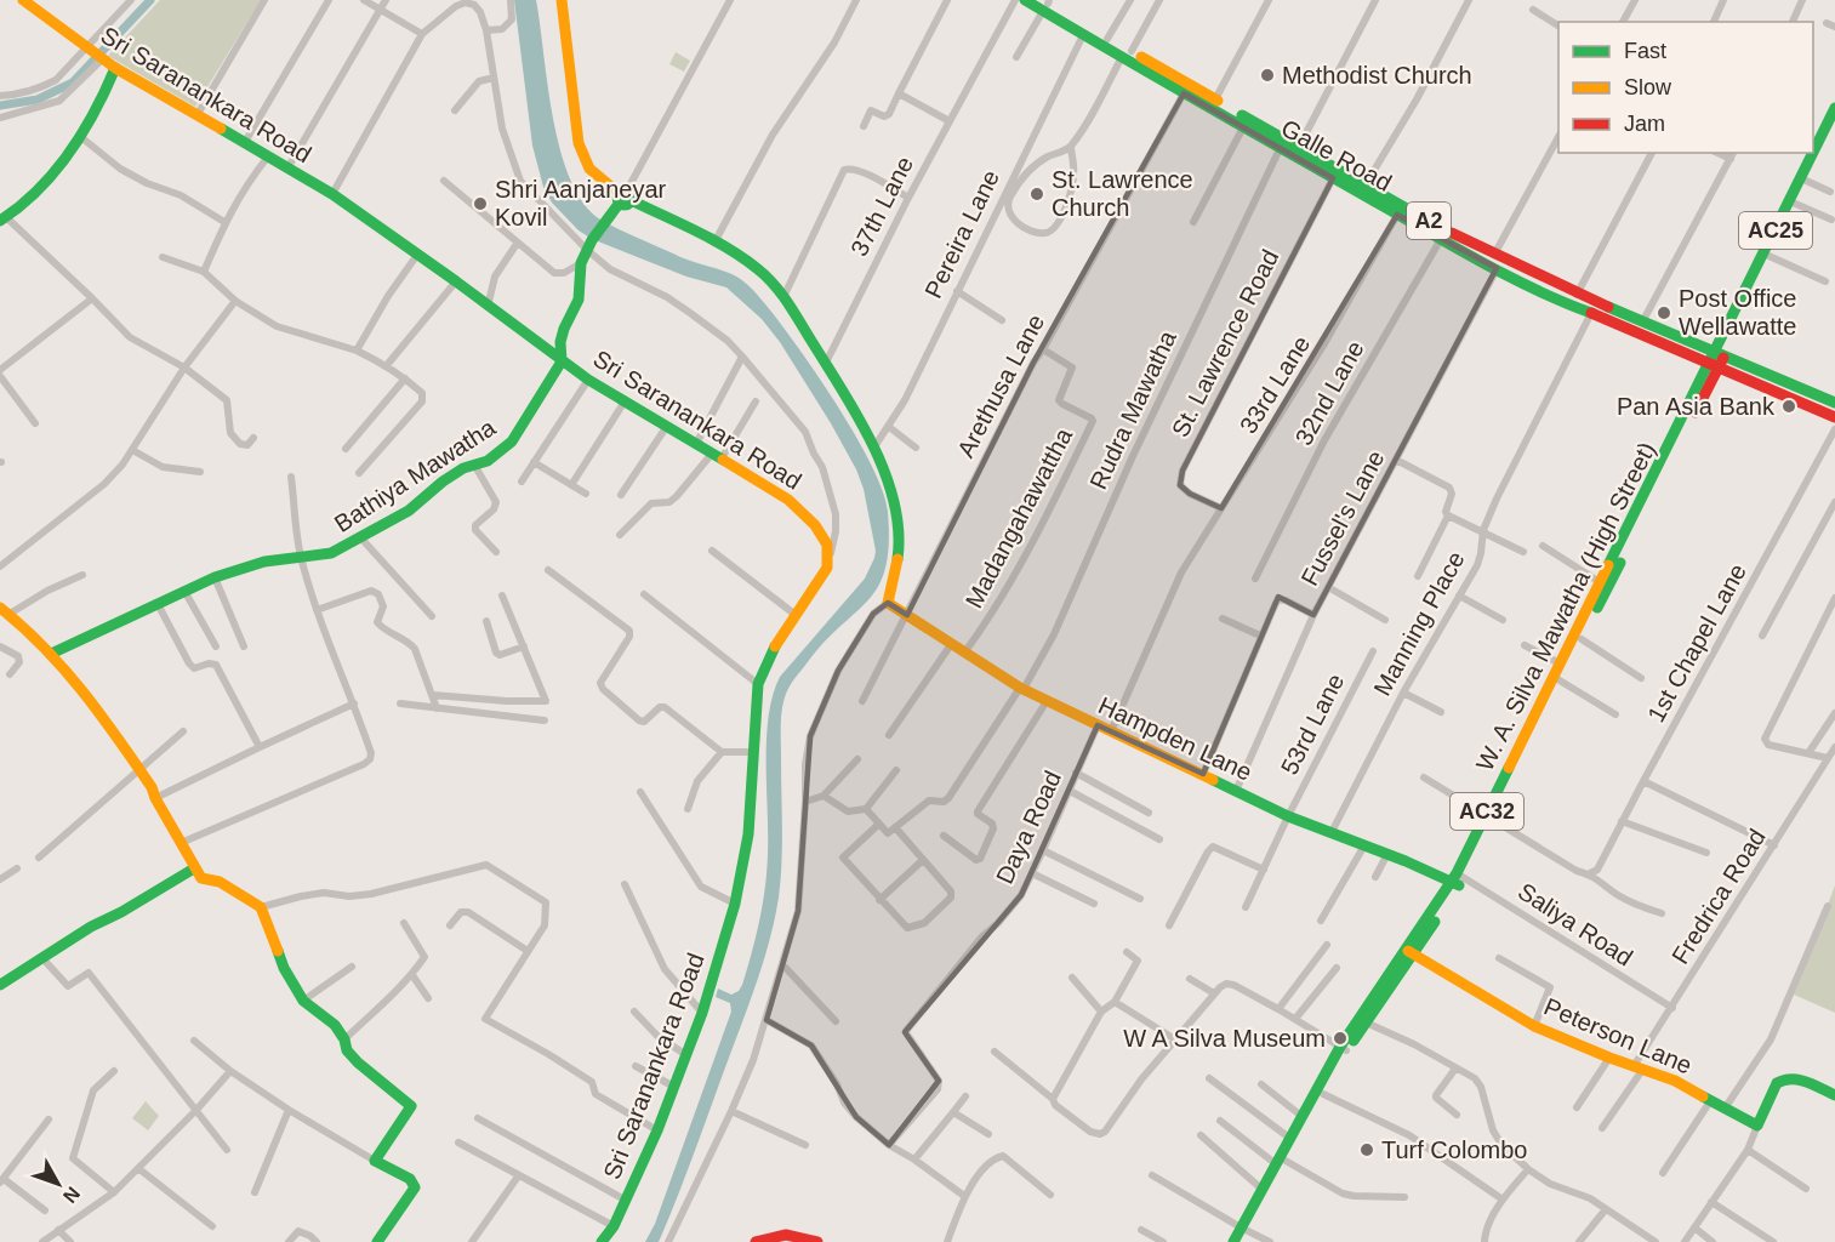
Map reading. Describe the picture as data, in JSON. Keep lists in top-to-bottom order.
{
  "streets": {
    "main road": [
      "Sri Saranankara Road",
      "Galle Road",
      "A2",
      "AC25",
      "Bathiya Mawatha",
      "W. A. Silva Mawatha (High Street)",
      "Hampden Lane",
      "AC32",
      "Peterson Lane"
    ],
    "street": [
      "37th Lane",
      "Pereira Lane",
      "St. Lawrence Road",
      "33rd Lane",
      "Arethusa Lane",
      "32nd Lane",
      "Rudra Mawatha",
      "Madangahawattha",
      "Fussel's Lane",
      "Manning Place",
      "1st Chapel Lane",
      "53rd Lane",
      "Daya Road",
      "Fredrica Road",
      "Saliya Road"
    ]
  },
  "crossings": [
    ["Sri Saranankara Road", "Bathiya Mawatha"],
    ["Galle Road", "AC25"],
    ["Galle Road", "Pereira Lane"],
    ["Galle Road", "St. Lawrence Road"],
    ["Galle Road", "33rd Lane"],
    ["Galle Road", "Arethusa Lane"],
    ["Galle Road", "32nd Lane"],
    ["Galle Road", "Rudra Mawatha"],
    ["Galle Road", "Fussel's Lane"],
    ["Galle Road", "W. A. Silva Mawatha (High Street)"],
    ["Galle Road", "Manning Place"],
    ["AC25", "W. A. Silva Mawatha (High Street)"],
    ["St. Lawrence Road", "33rd Lane"],
    ["33rd Lane", "Hampden Lane"],
    ["Arethusa Lane", "Madangahawattha"],
    ["Arethusa Lane", "Hampden Lane"],
    ["Rudra Mawatha", "Hampden Lane"],
    ["Madangahawattha", "Hampden Lane"],
    ["Fussel's Lane", "Hampden Lane"],
    ["W. A. Silva Mawatha (High Street)", "Hampden Lane"],
    ["W. A. Silva Mawatha (High Street)", "Saliya Road"],
    ["W. A. Silva Mawatha (High Street)", "Peterson Lane"],
    ["Manning Place", "Hampden Lane"],
    ["1st Chapel Lane", "Fredrica Road"],
    ["53rd Lane", "Hampden Lane"],
    ["Hampden Lane", "Daya Road"],
    ["Hampden Lane", "Saliya Road"],
    ["Fredrica Road", "Saliya Road"],
    ["Fredrica Road", "Peterson Lane"]
  ],
  "places": [
    "Methodist Church",
    "St. Lawrence Church",
    "Shri Aanjaneyar Kovil",
    "Post Office Wellawatte",
    "Pan Asia Bank",
    "W A Silva Museum",
    "Turf Colombo"
  ],
  "legend": ["Fast", "Slow", "Jam"],
  "north": "bottom right"
}
